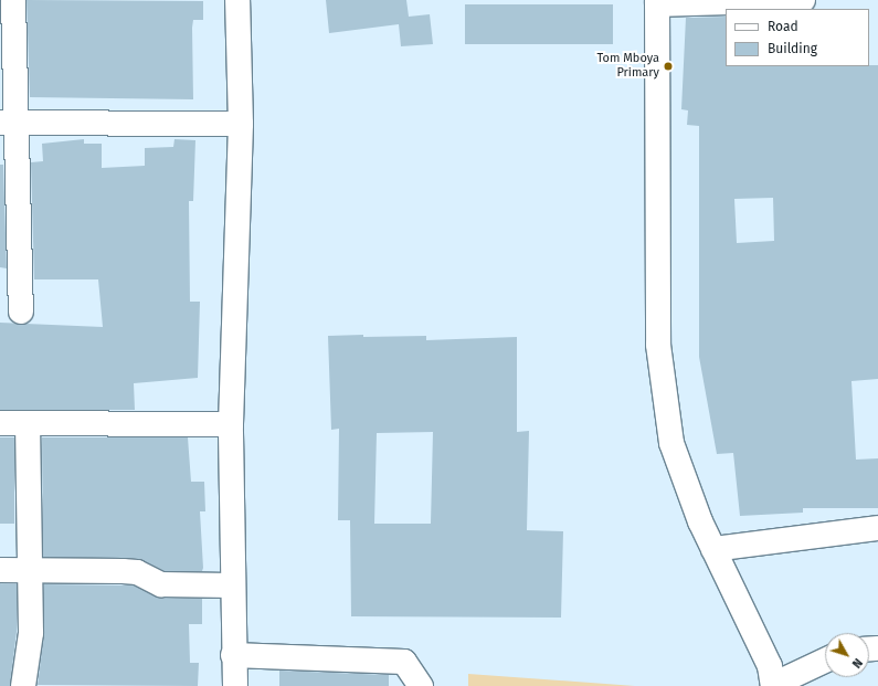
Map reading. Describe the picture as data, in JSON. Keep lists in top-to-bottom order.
{
  "places": ["Tom Mboya Primary"],
  "legend": ["Road", "Building"],
  "north": "bottom right"
}
